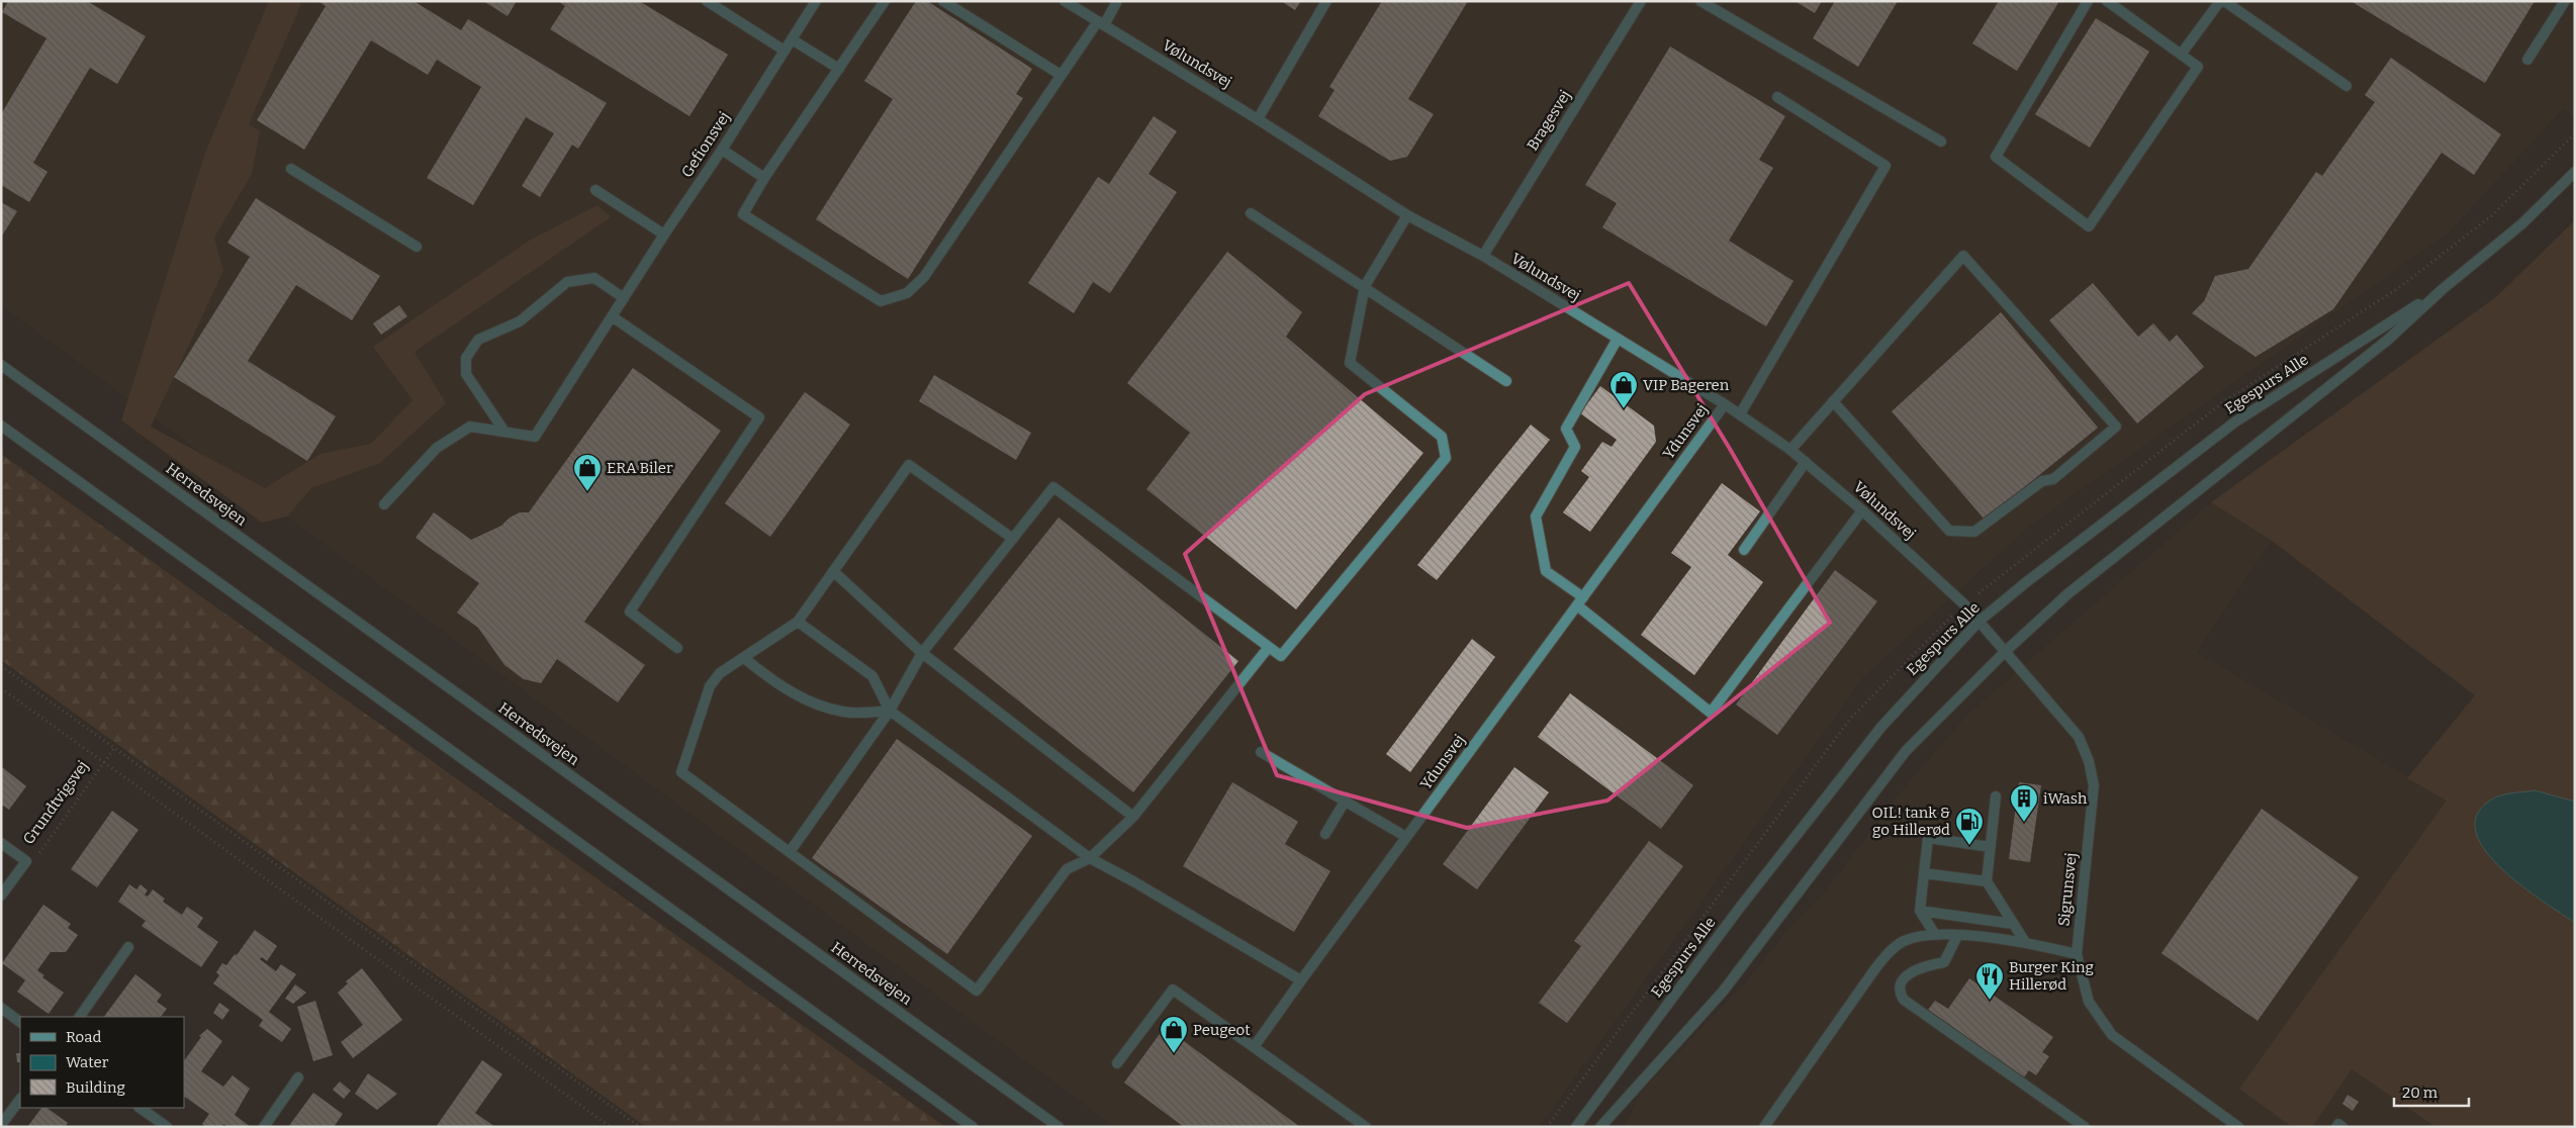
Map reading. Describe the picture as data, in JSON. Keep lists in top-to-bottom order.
{
  "streets": {
    "street": [
      "Vølundsvej",
      "Bragesvej",
      "Gefionsvej",
      "Egespurs Alle",
      "Ydunsvej",
      "Herredsvejen",
      "Grundtvigsvej",
      "Sigrunsvej"
    ]
  },
  "crossings": [
    ["Vølundsvej", "Bragesvej"],
    ["Vølundsvej", "Egespurs Alle"],
    ["Vølundsvej", "Ydunsvej"],
    ["Vølundsvej", "Sigrunsvej"],
    ["Egespurs Alle", "Sigrunsvej"]
  ],
  "places": {
    "shop": ["VIP Bageren", "ERA Biler", "Peugeot"],
    "building": ["iWash"],
    "fuel station": ["OIL! tank & go Hillerød"],
    "restaurant": ["Burger King Hillerød"]
  },
  "legend": ["Road", "Water", "Building"],
  "scale_bar": "20 m"
}
